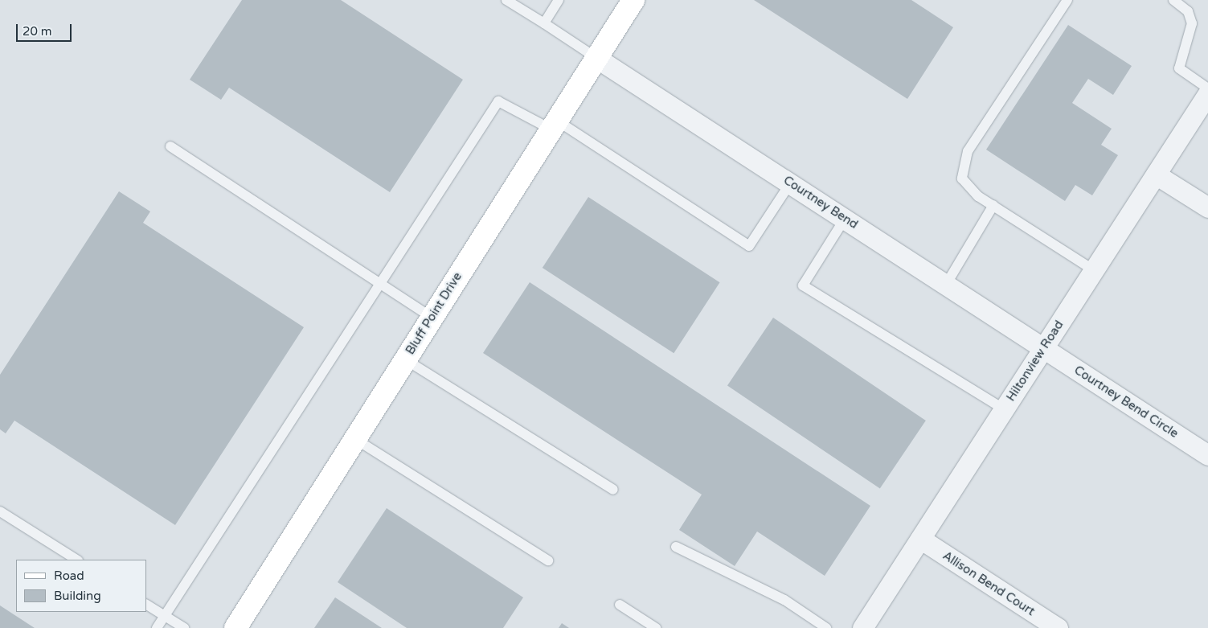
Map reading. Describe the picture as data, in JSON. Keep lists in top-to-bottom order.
{
  "streets": {
    "street": [
      "Courtney Bend",
      "Bluff Point Drive",
      "Hiltonview Road",
      "Courtney Bend Circle",
      "Allison Bend Court"
    ]
  },
  "crossings": [
    ["Courtney Bend", "Bluff Point Drive"],
    ["Courtney Bend", "Hiltonview Road"],
    ["Courtney Bend", "Courtney Bend Circle"],
    ["Hiltonview Road", "Courtney Bend Circle"],
    ["Hiltonview Road", "Allison Bend Court"]
  ],
  "legend": ["Road", "Building"],
  "scale_bar": "20 m"
}
